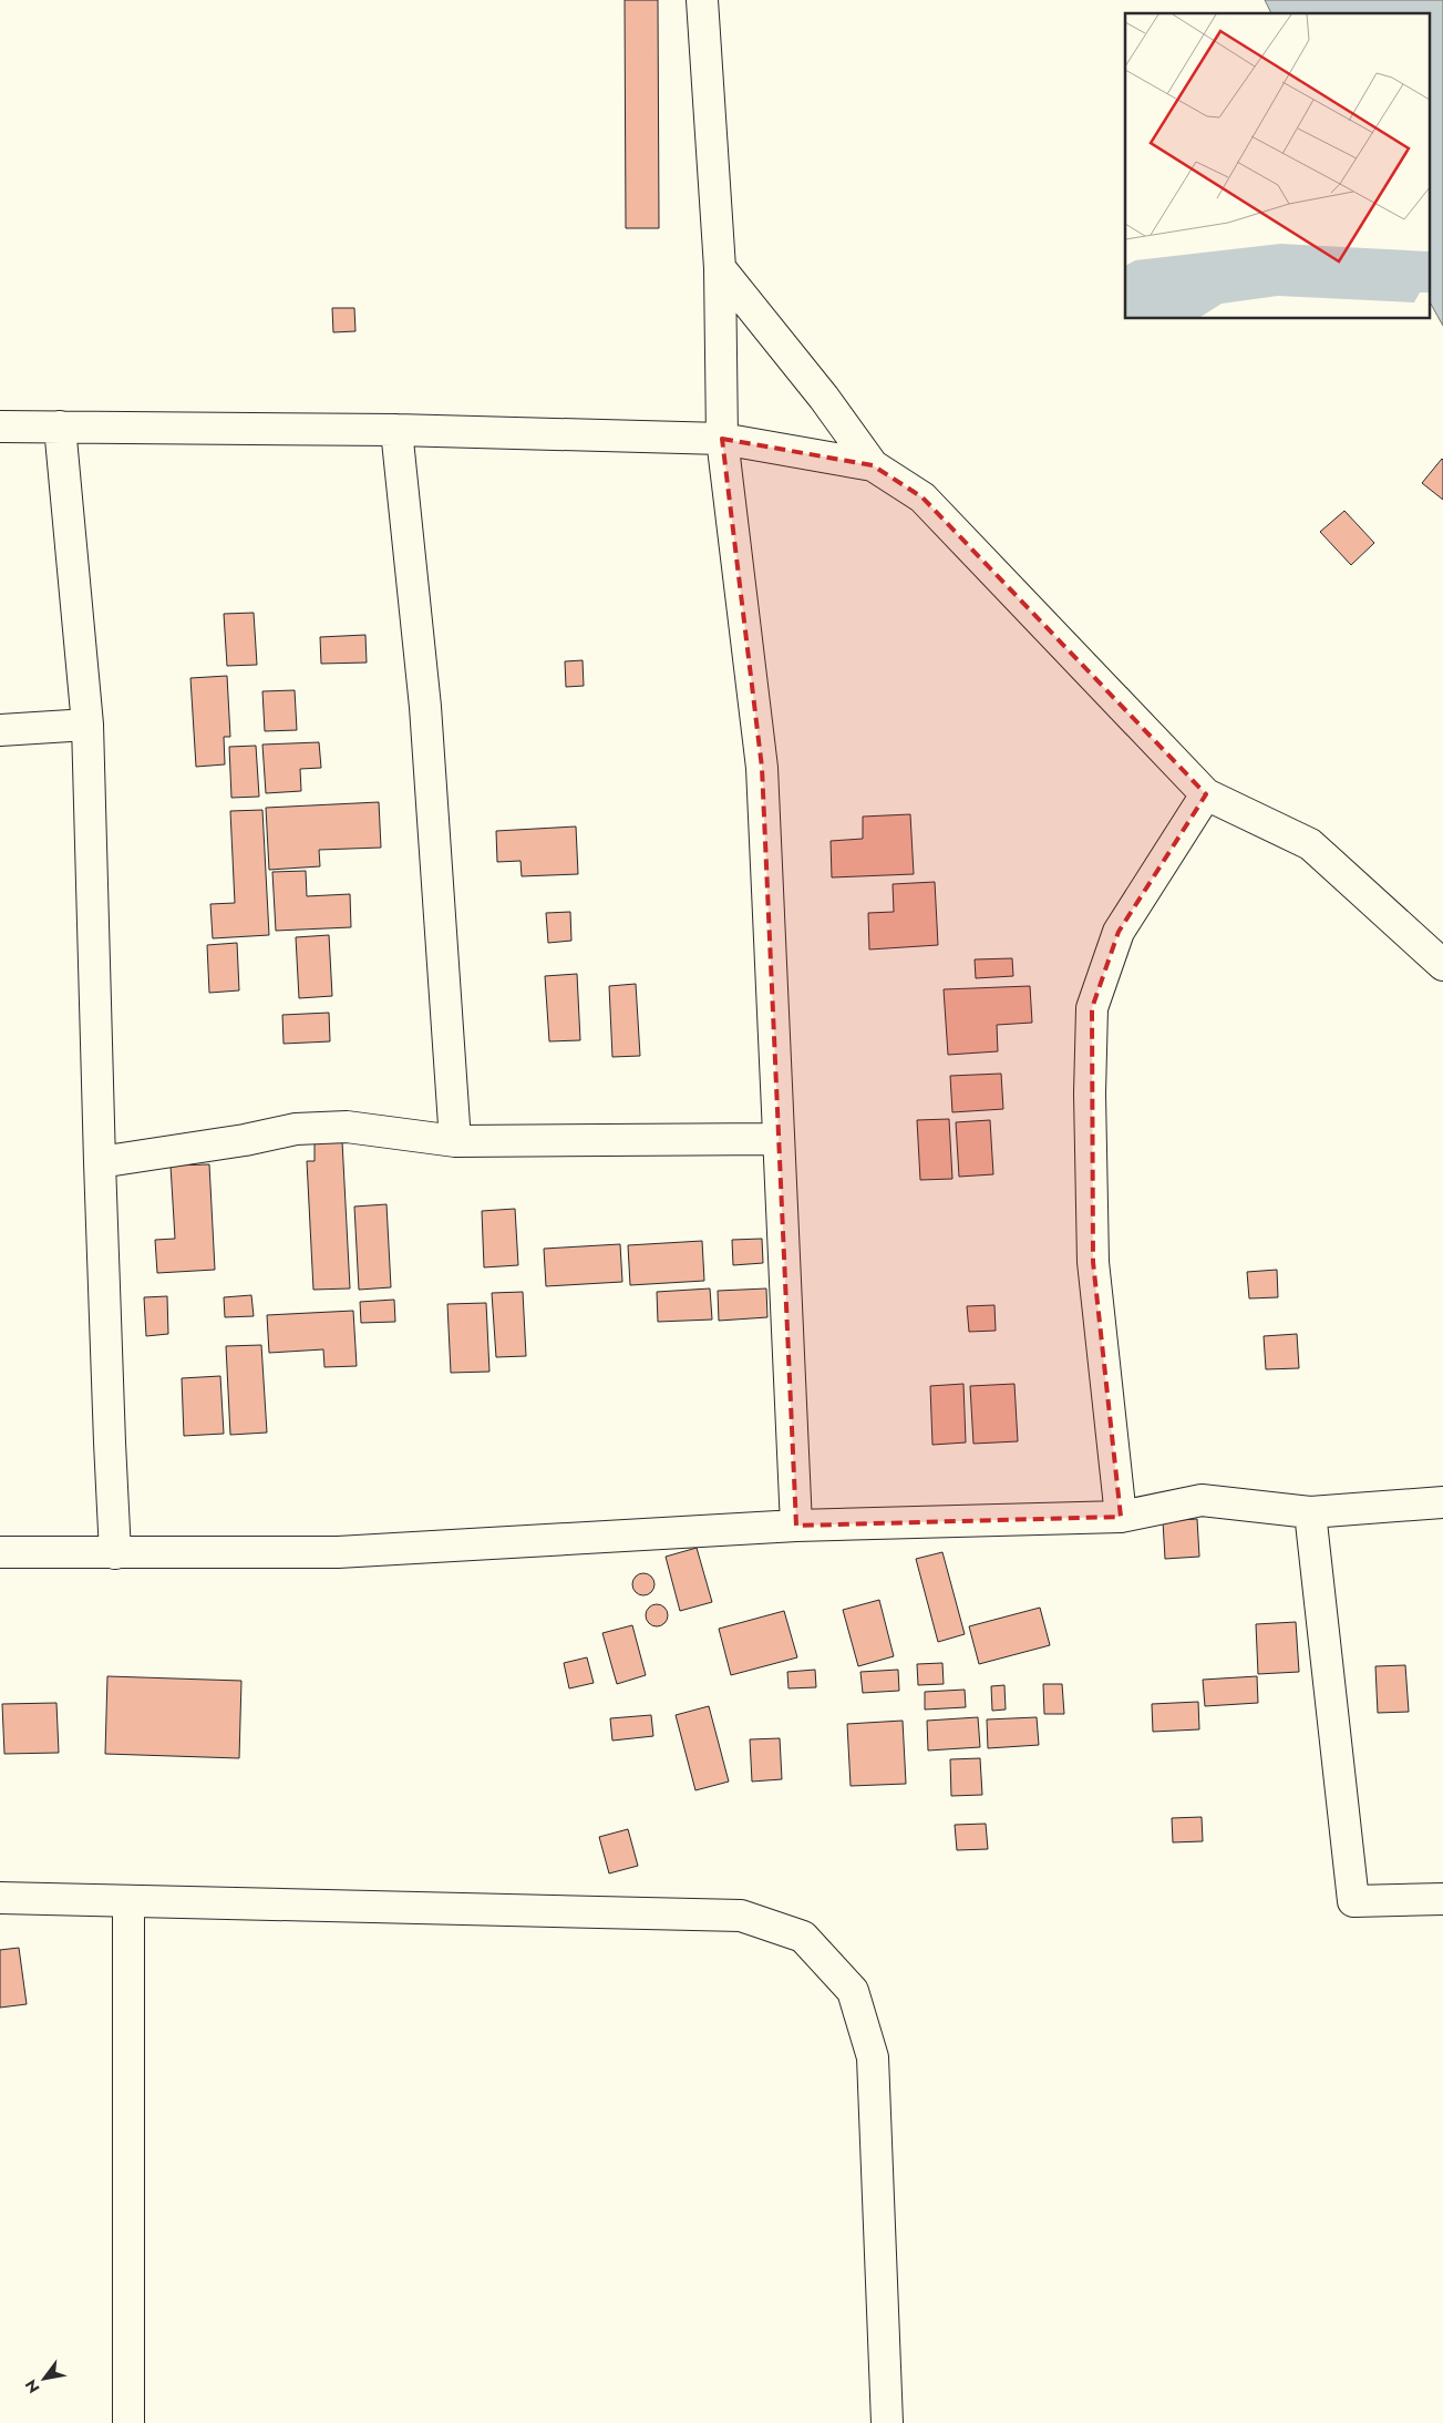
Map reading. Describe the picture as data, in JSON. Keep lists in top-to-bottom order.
{
  "north": "bottom left"
}
